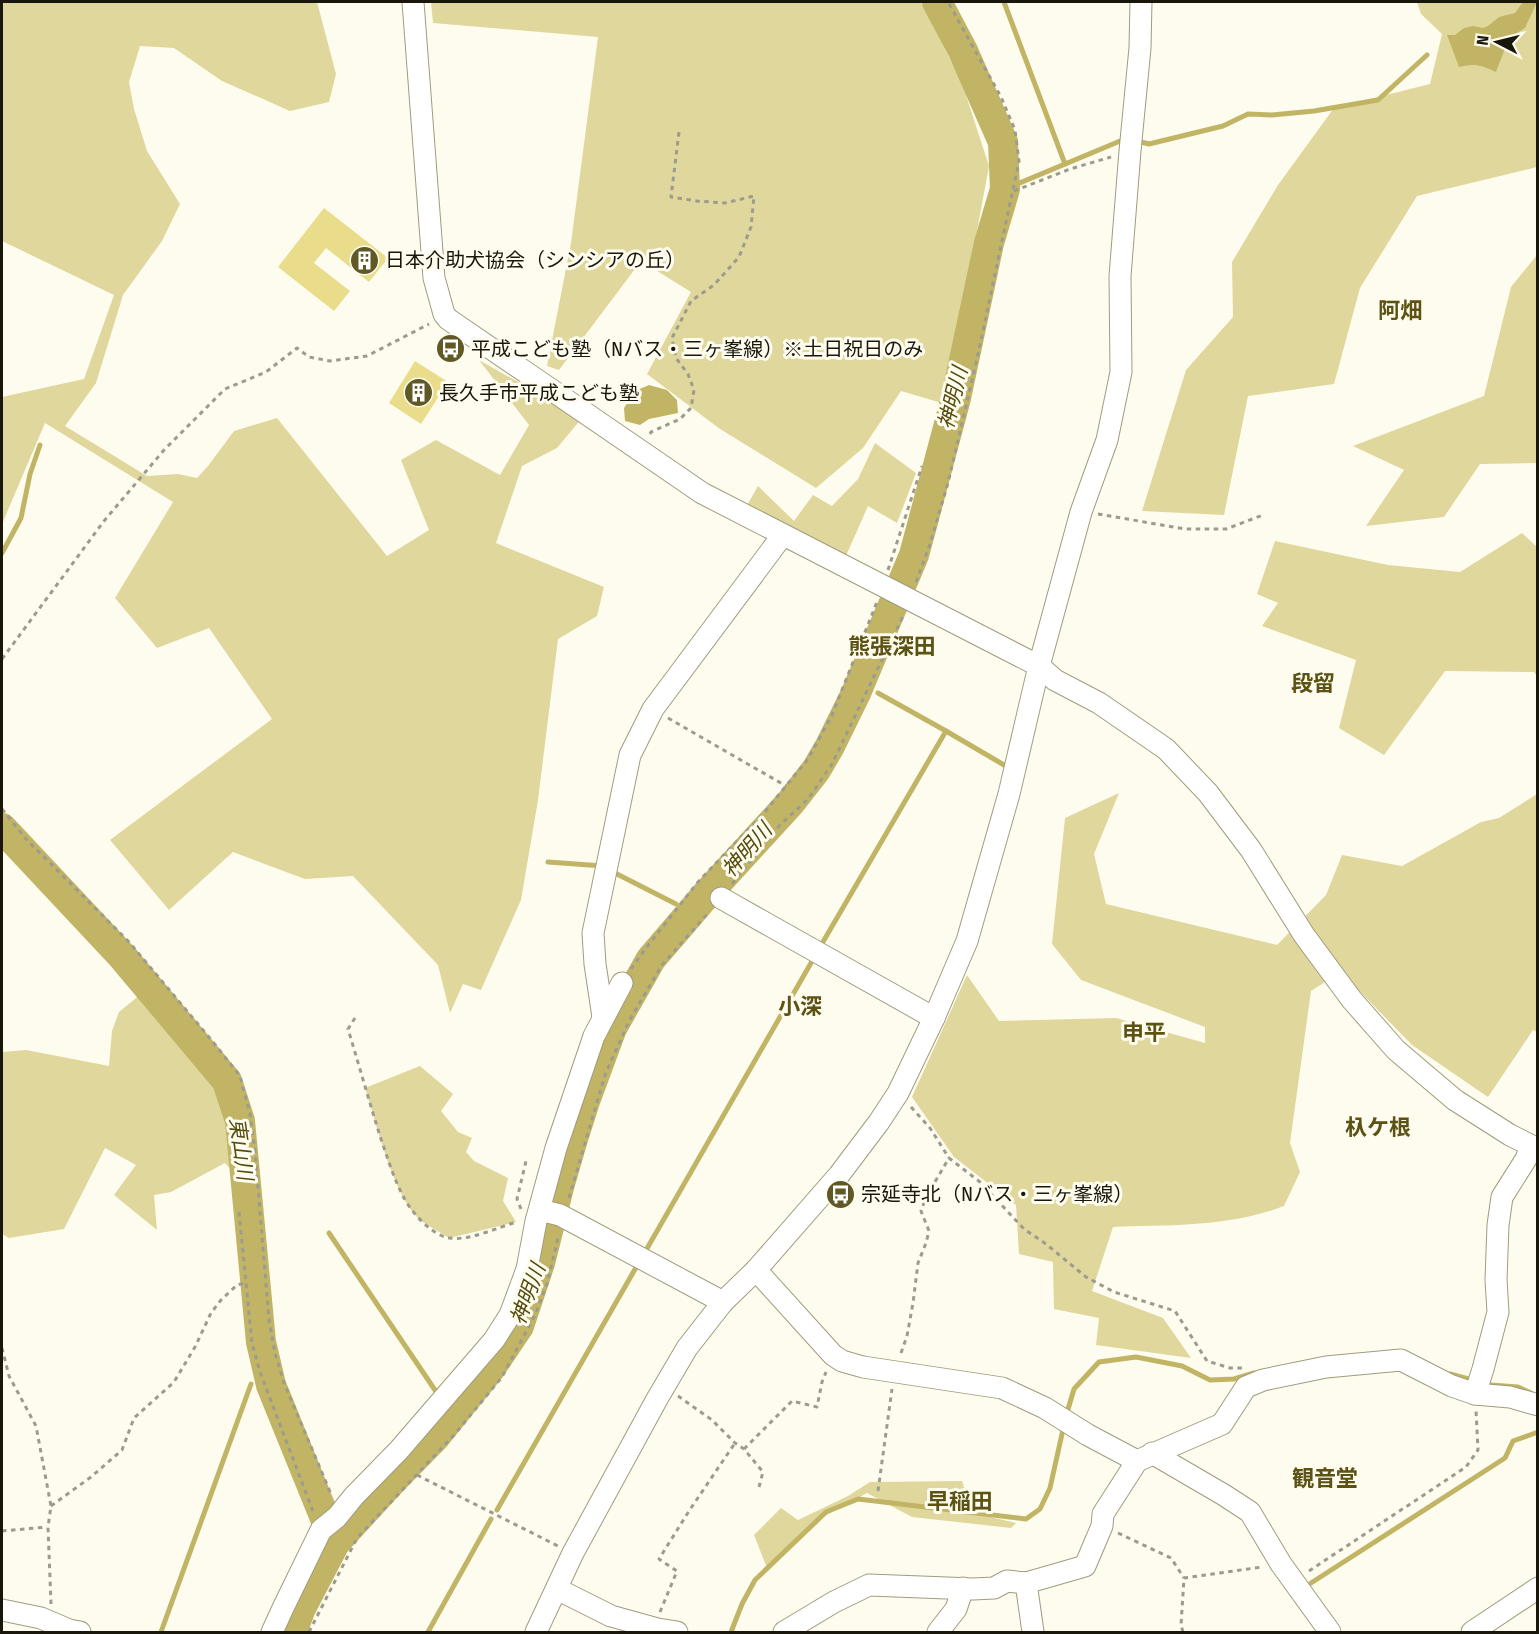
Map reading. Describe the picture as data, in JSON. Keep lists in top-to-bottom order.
{
  "districts": [
    "阿畑",
    "熊張深田",
    "段留",
    "小深",
    "申平",
    "杁ケ根",
    "観音堂",
    "早稲田"
  ],
  "water": ["神明川", "東山川"],
  "places": {
    "building": ["日本介助犬協会（シンシアの丘）", "長久手市平成こども塾"],
    "bus stop": ["平成こども塾（Nバス・三ヶ峯線）※土日祝日のみ", "宗延寺北（Nバス・三ヶ峯線）"]
  },
  "north": "left"
}
